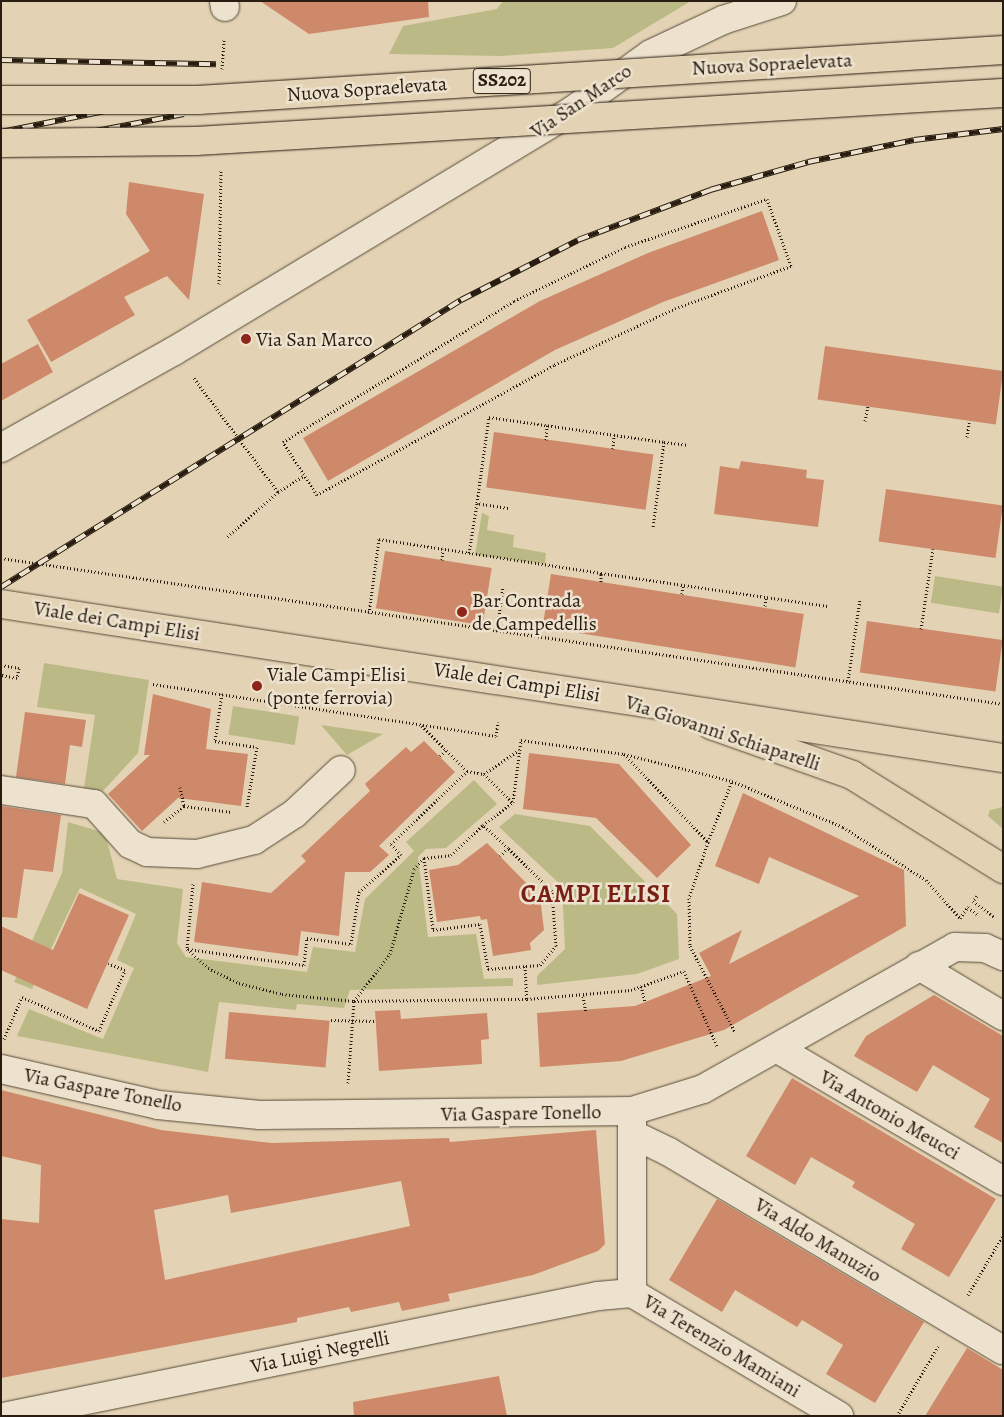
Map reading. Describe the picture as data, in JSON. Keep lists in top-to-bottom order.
{
  "streets": {
    "main road": [
      "Nuova Sopraelevata",
      "SS202",
      "Viale dei Campi Elisi",
      "Via Giovanni Schiaparelli"
    ],
    "street": [
      "Via San Marco",
      "Via Gaspare Tonello",
      "Via Antonio Meucci",
      "Via Aldo Manuzio",
      "Via Terenzio Mamiani",
      "Via Luigi Negrelli"
    ]
  },
  "crossings": [
    ["Viale dei Campi Elisi", "Via Giovanni Schiaparelli"],
    ["Via Gaspare Tonello", "Via Antonio Meucci"],
    ["Via Gaspare Tonello", "Via Aldo Manuzio"],
    ["Via Gaspare Tonello", "Via Terenzio Mamiani"],
    ["Via Aldo Manuzio", "Via Terenzio Mamiani"],
    ["Via Terenzio Mamiani", "Via Luigi Negrelli"]
  ],
  "districts": ["CAMPI ELISI"],
  "places": ["Via San Marco", "Bar Contrada de Campedellis", "Viale Campi Elisi (ponte ferrovia)"]
}
